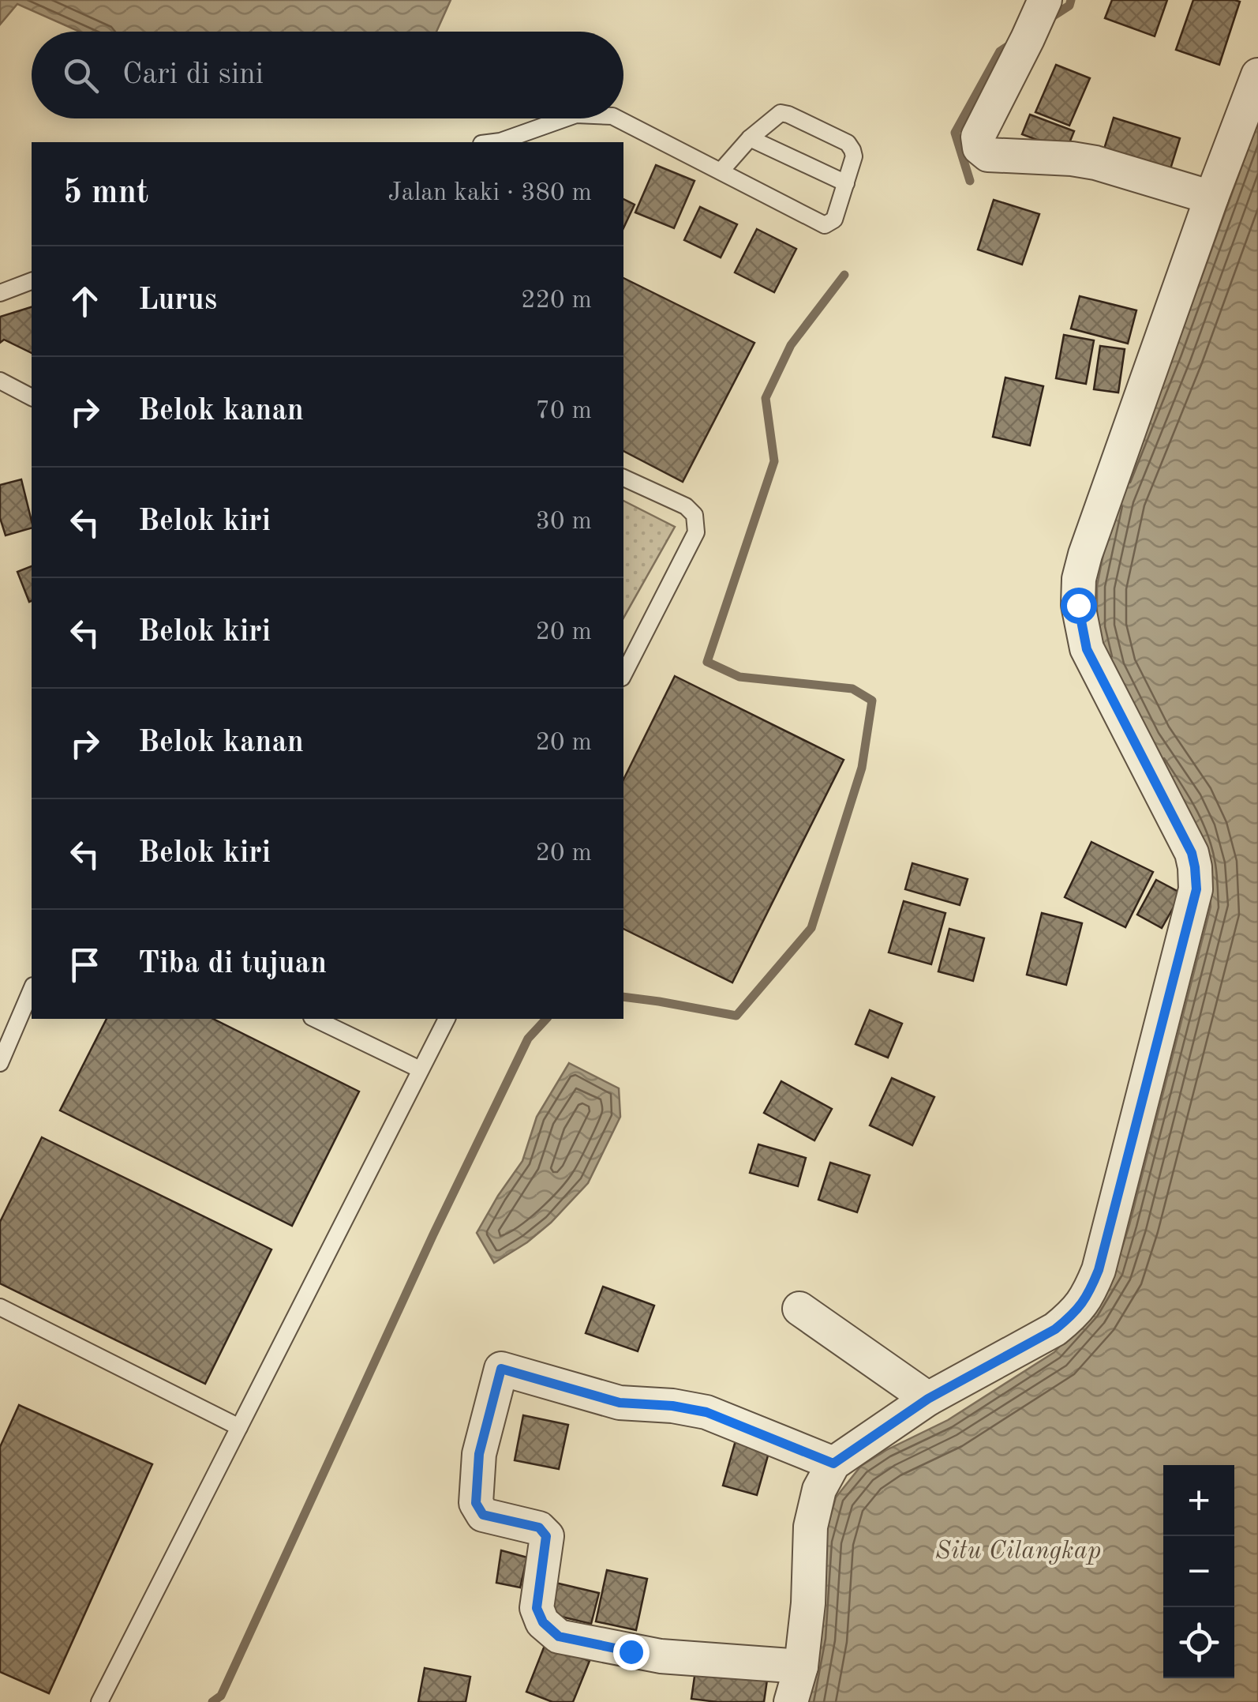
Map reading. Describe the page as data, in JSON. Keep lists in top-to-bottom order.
{
  "water": ["Situ Cilangkap"],
  "page": {
    "search": "Cari di sini",
    "heading": ["5 mnt", "Jalan kaki · 380 m"],
    "list": [
      ["Lurus", "220 m"],
      ["Belok kanan", "70 m"],
      ["Belok kiri", "30 m"],
      ["Belok kiri", "20 m"],
      ["Belok kanan", "20 m"],
      ["Belok kiri", "20 m"],
      "Tiba di tujuan"
    ],
    "map_buttons": ["+", "−"]
  }
}
